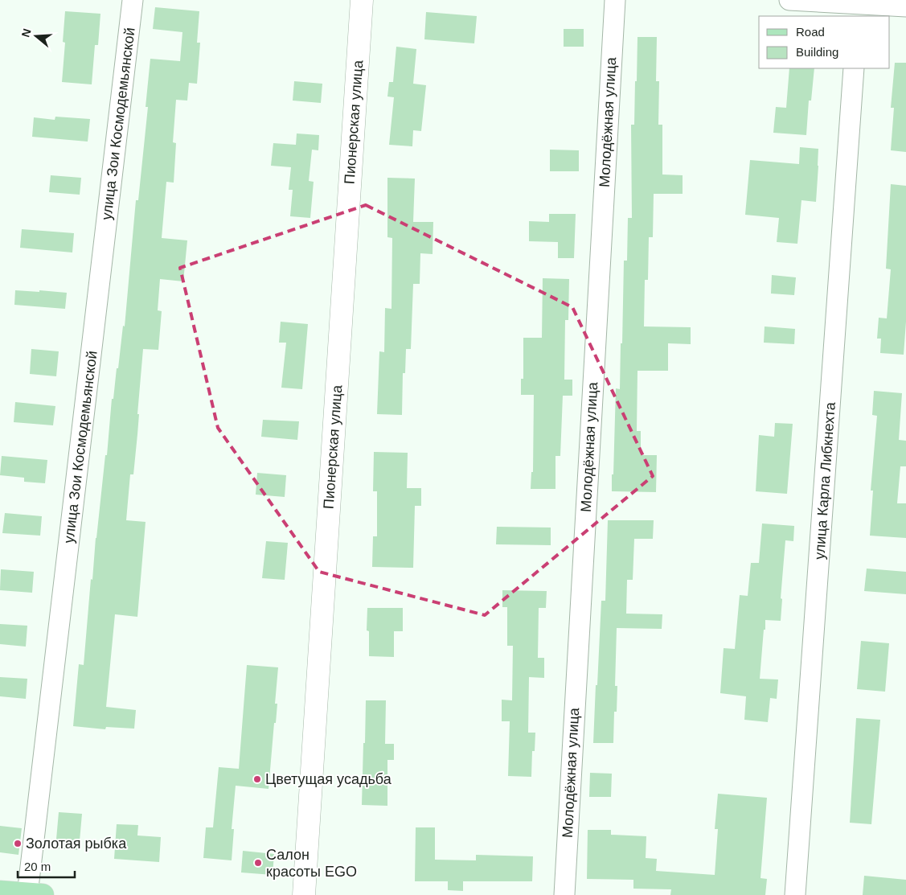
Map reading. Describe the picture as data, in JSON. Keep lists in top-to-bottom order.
{
  "streets": {
    "street": [
      "Пионерская улица",
      "Молодёжная улица",
      "улица Зои Космодемьянской",
      "улица Карла Либкнехта"
    ]
  },
  "places": ["Цветущая усадьба", "Золотая рыбка", "Салон красоты EGO"],
  "legend": ["Road", "Building"],
  "scale_bar": "20 m",
  "north": "left"
}
